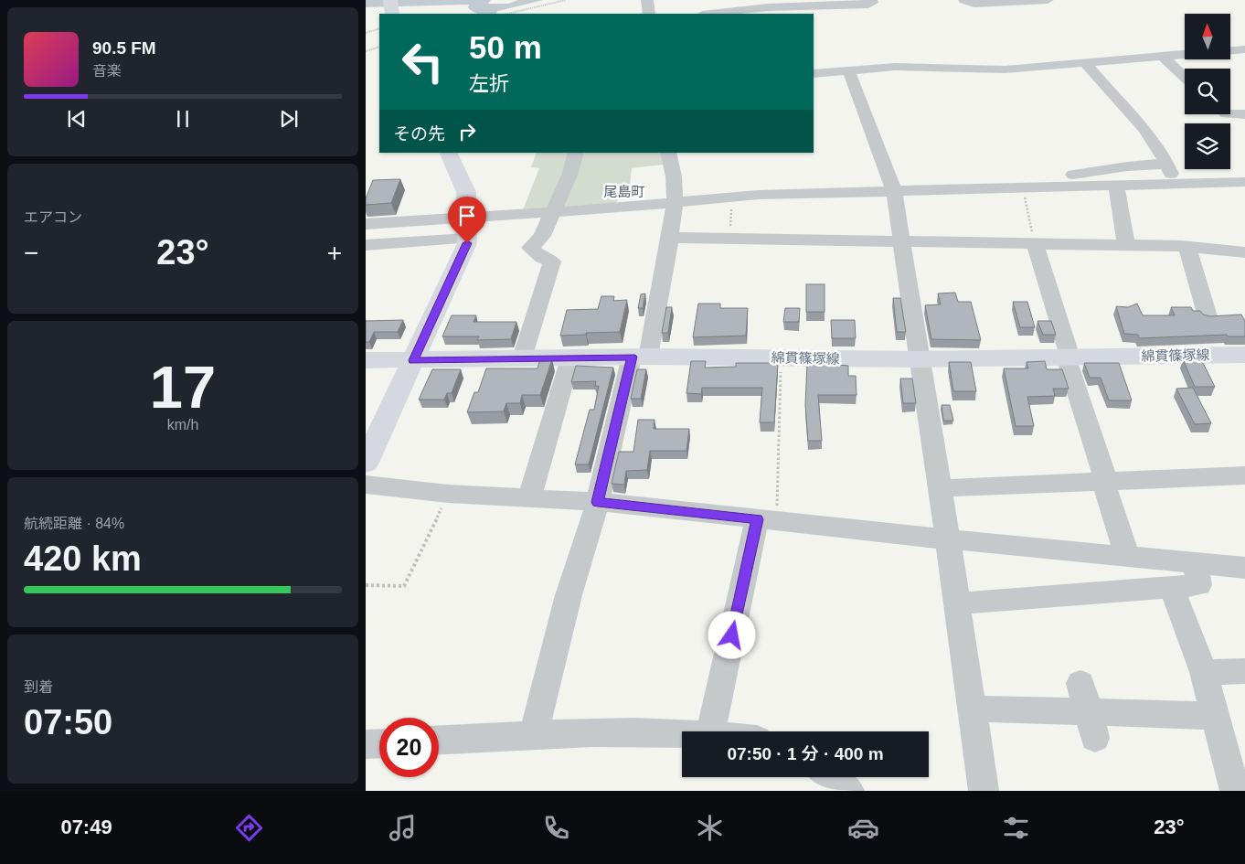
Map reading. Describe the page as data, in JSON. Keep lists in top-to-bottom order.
{
  "streets": {
    "main road": ["綿貫篠塚線"]
  },
  "districts": ["尾島町"],
  "north": "top",
  "page": {
    "turn": ["50 m", "左折"],
    "song": ["90.5 FM", "音楽"],
    "then": "その先",
    "tile": [
      "エアコン",
      ["17", "km/h"],
      ["航続距離 · 84%", "420 km"],
      ["到着", "07:50"]
    ],
    "heat": ["−", "23°", "+"],
    "limit": "20",
    "trip": "07:50 · 1 分 · 400 m",
    "tabs": ["07:49", "23°"]
  }
}
